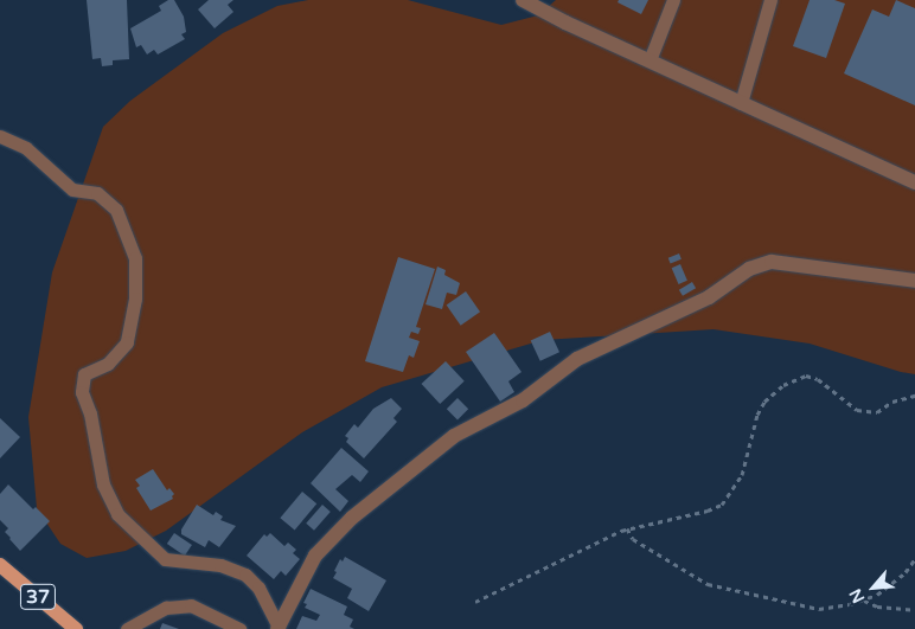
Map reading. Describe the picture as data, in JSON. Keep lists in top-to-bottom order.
{
  "streets": {
    "main road": ["37"]
  },
  "north": "bottom left"
}
